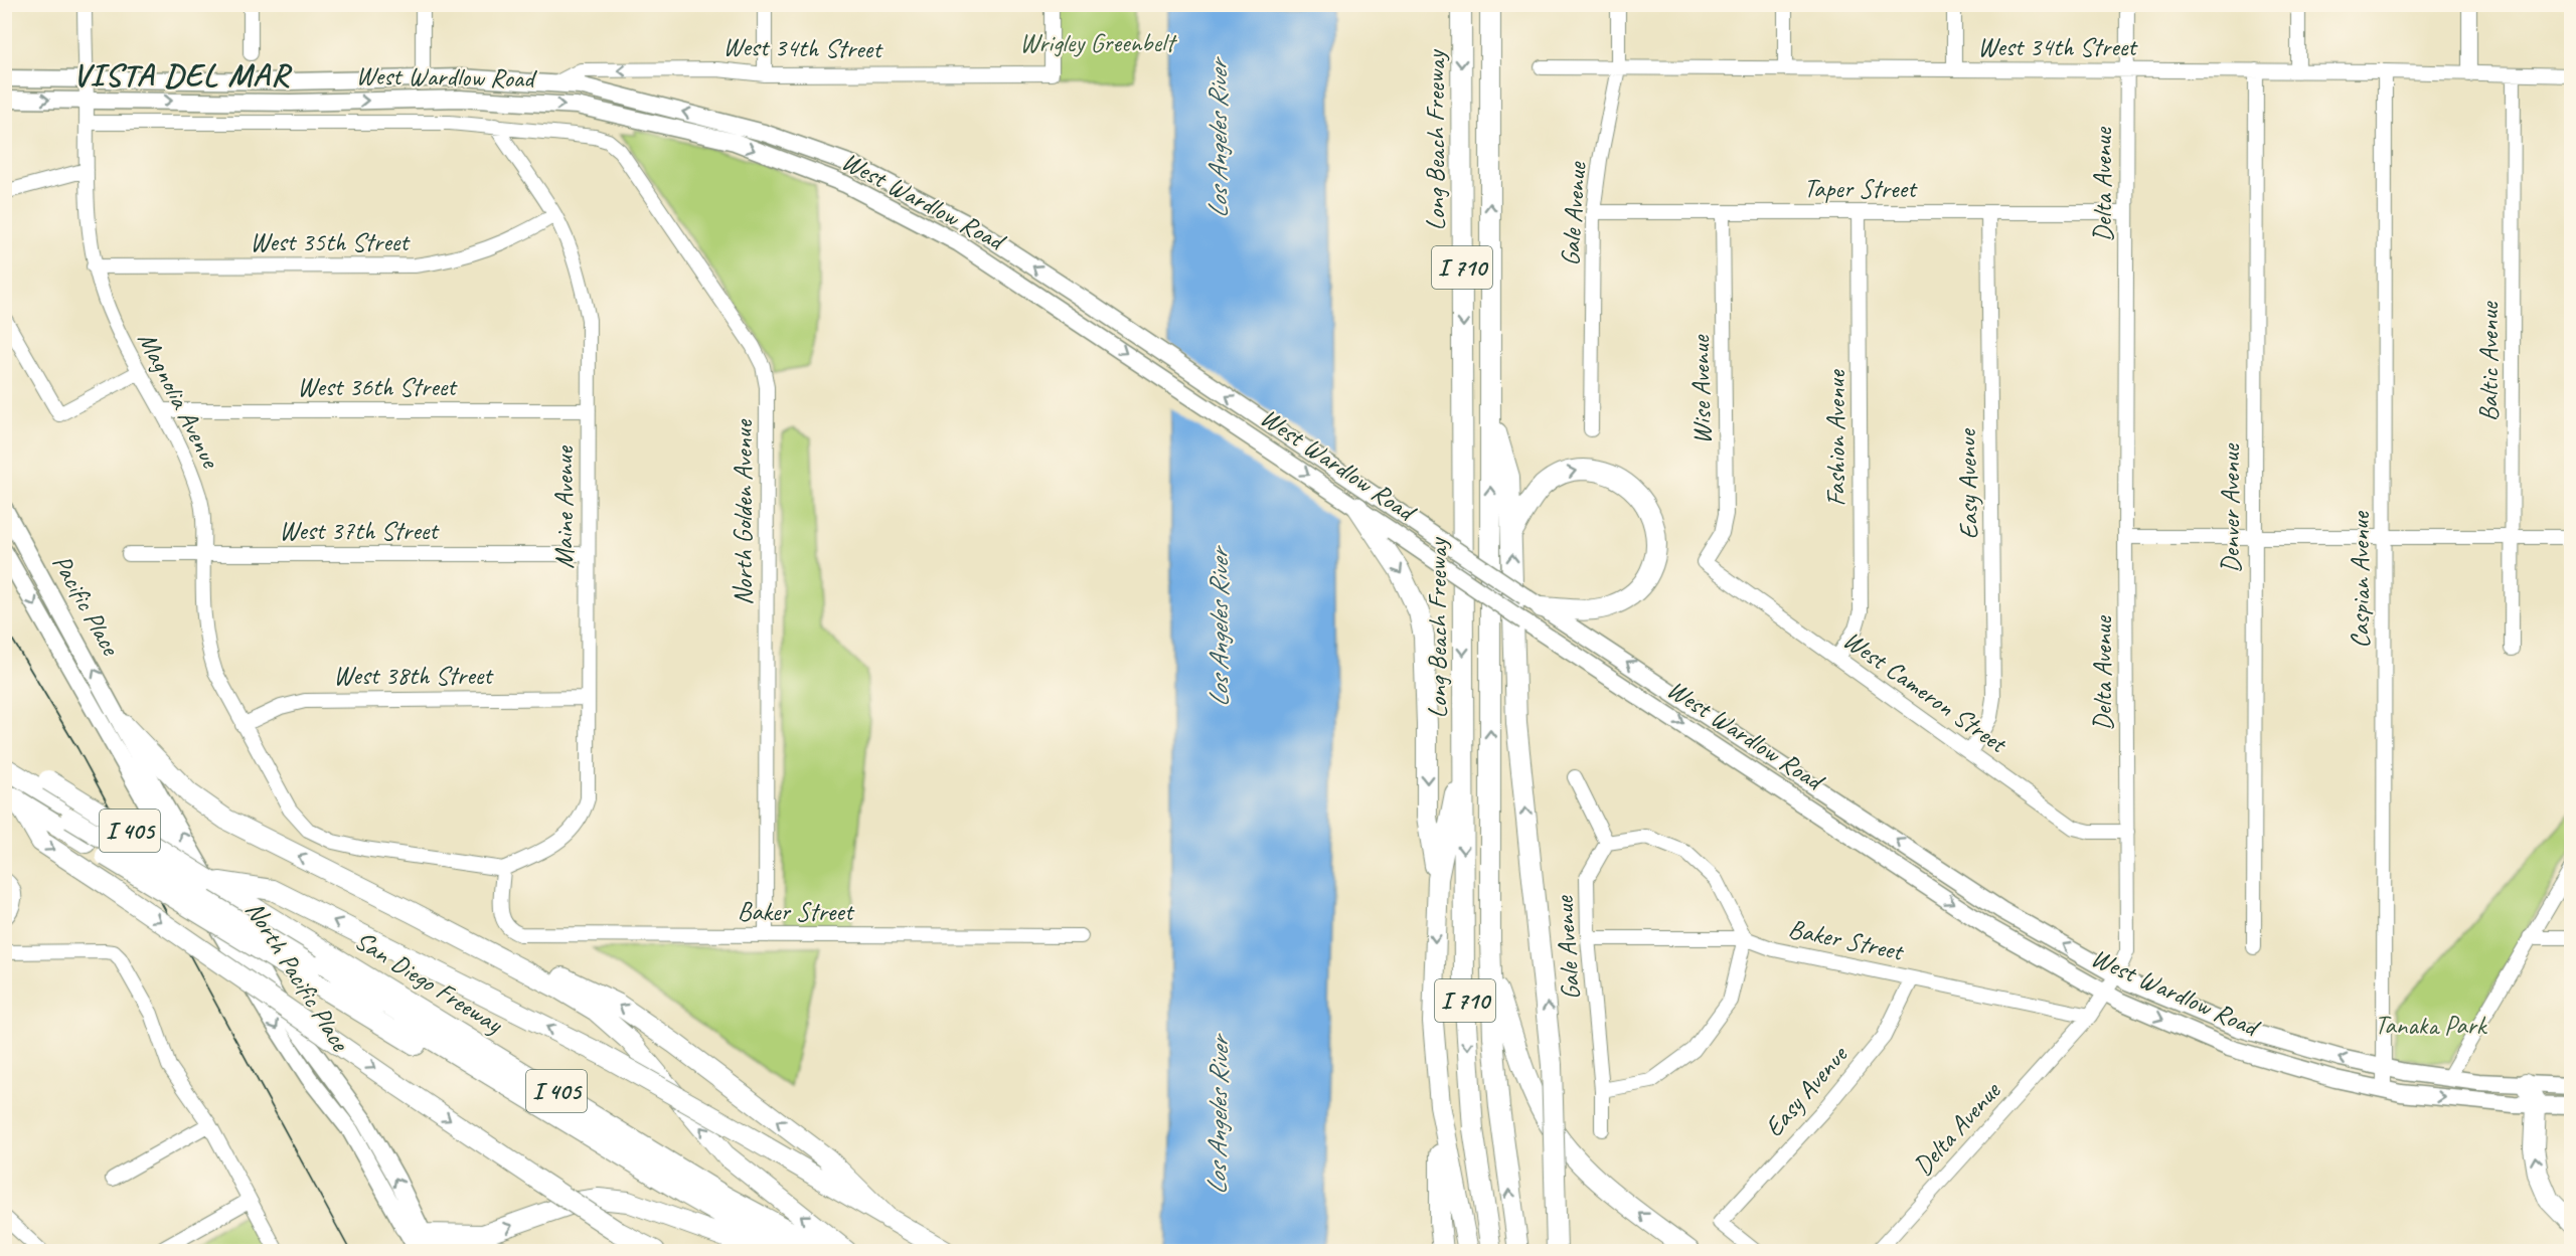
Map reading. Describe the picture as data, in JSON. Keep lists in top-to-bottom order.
{
  "streets": {
    "highway": [
      "Long Beach Freeway",
      "I 710",
      "I 405",
      "San Diego Freeway"
    ],
    "main road": ["West Wardlow Road", "Pacific Place", "North Pacific Place"],
    "street": [
      "West 34th Street",
      "Delta Avenue",
      "Taper Street",
      "Gale Avenue",
      "West 35th Street",
      "Baltic Avenue",
      "West 36th Street",
      "Wise Avenue",
      "Magnolia Avenue",
      "Fashion Avenue",
      "Easy Avenue",
      "Maine Avenue",
      "Denver Avenue",
      "North Golden Avenue",
      "West 37th Street",
      "Caspian Avenue",
      "West 38th Street",
      "West Cameron Street",
      "Baker Street"
    ]
  },
  "crossings": [
    ["West 34th Street", "West Wardlow Road"],
    ["West 34th Street", "Delta Avenue"],
    ["West 34th Street", "Gale Avenue"],
    ["West 34th Street", "Baltic Avenue"],
    ["West 34th Street", "Denver Avenue"],
    ["West 34th Street", "Caspian Avenue"],
    ["West Wardlow Road", "Delta Avenue"],
    ["West Wardlow Road", "Magnolia Avenue"],
    ["West Wardlow Road", "Maine Avenue"],
    ["West Wardlow Road", "North Golden Avenue"],
    ["West Wardlow Road", "Caspian Avenue"],
    ["Delta Avenue", "Taper Street"],
    ["Delta Avenue", "West Cameron Street"],
    ["Delta Avenue", "Baker Street"],
    ["Taper Street", "Gale Avenue"],
    ["Taper Street", "Wise Avenue"],
    ["Taper Street", "Fashion Avenue"],
    ["Taper Street", "Easy Avenue"],
    ["Gale Avenue", "Baker Street"],
    ["West 35th Street", "Magnolia Avenue"],
    ["West 35th Street", "Maine Avenue"],
    ["West 36th Street", "Magnolia Avenue"],
    ["West 36th Street", "Maine Avenue"],
    ["Wise Avenue", "West Cameron Street"],
    ["Magnolia Avenue", "Maine Avenue"],
    ["Magnolia Avenue", "West 37th Street"],
    ["Magnolia Avenue", "West 38th Street"],
    ["Magnolia Avenue", "Baker Street"],
    ["Fashion Avenue", "West Cameron Street"],
    ["Easy Avenue", "West Cameron Street"],
    ["Easy Avenue", "Baker Street"],
    ["Maine Avenue", "West 37th Street"],
    ["Maine Avenue", "West 38th Street"],
    ["Maine Avenue", "Baker Street"],
    ["North Golden Avenue", "Baker Street"],
    ["Pacific Place", "North Pacific Place"]
  ],
  "districts": ["VISTA DEL MAR"],
  "water": ["Los Angeles River"],
  "parks": ["Wrigley Greenbelt", "Tanaka Park"]
}
